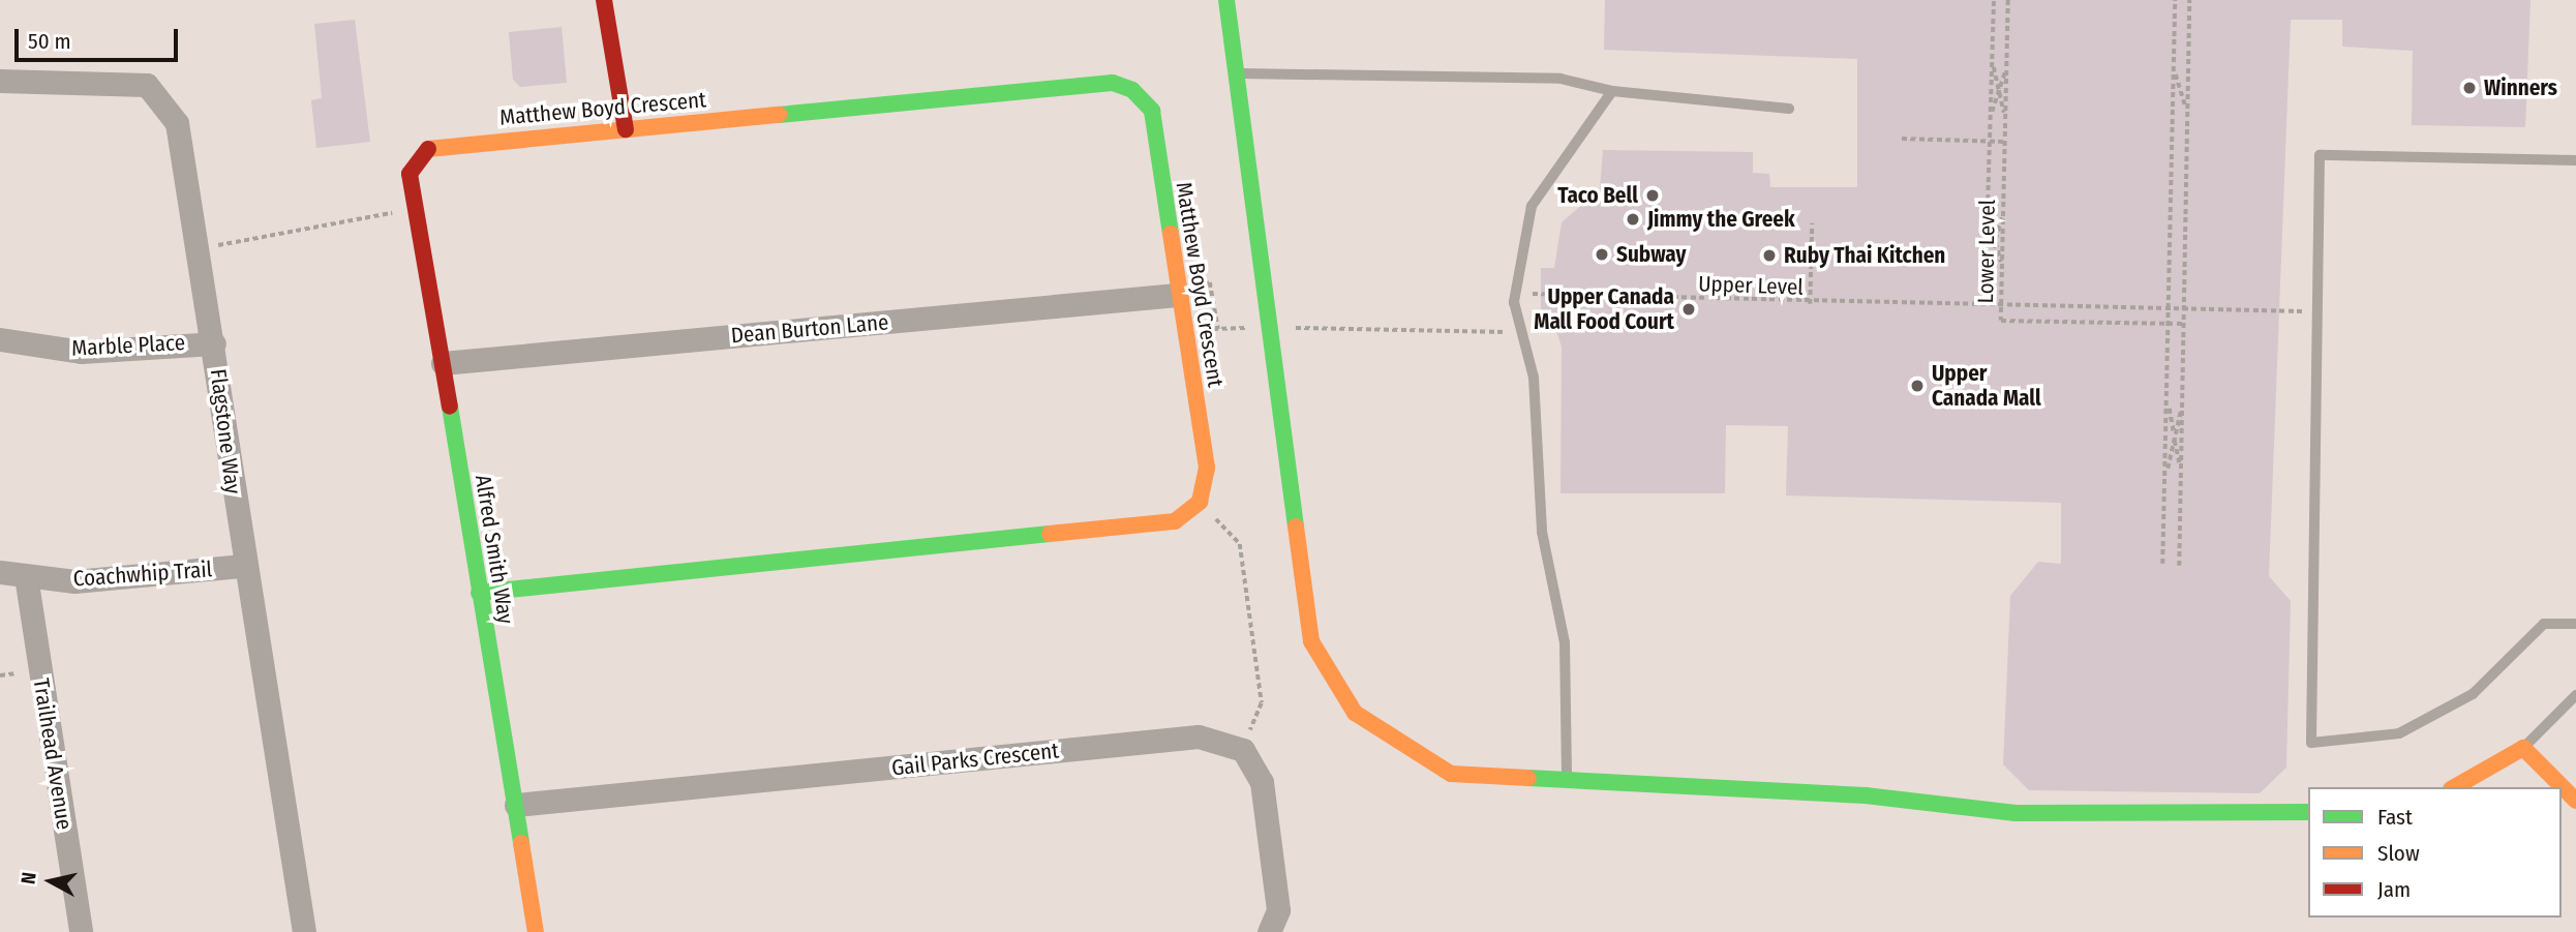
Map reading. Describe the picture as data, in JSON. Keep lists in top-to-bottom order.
{
  "streets": {
    "street": [
      "Matthew Boyd Crescent",
      "Dean Burton Lane",
      "Marble Place",
      "Flagstone Way",
      "Alfred Smith Way",
      "Coachwhip Trail",
      "Trailhead Avenue",
      "Gail Parks Crescent"
    ],
    "path": ["Lower Level", "Upper Level"]
  },
  "crossings": [
    ["Matthew Boyd Crescent", "Dean Burton Lane"],
    ["Matthew Boyd Crescent", "Alfred Smith Way"],
    ["Dean Burton Lane", "Alfred Smith Way"],
    ["Marble Place", "Flagstone Way"],
    ["Flagstone Way", "Coachwhip Trail"],
    ["Alfred Smith Way", "Gail Parks Crescent"],
    ["Coachwhip Trail", "Trailhead Avenue"]
  ],
  "places": [
    "Winners",
    "Taco Bell",
    "Jimmy the Greek",
    "Subway",
    "Ruby Thai Kitchen",
    "Upper Canada Mall Food Court",
    "Upper Canada Mall"
  ],
  "legend": ["Fast", "Slow", "Jam"],
  "scale_bar": "50 m",
  "north": "left"
}
